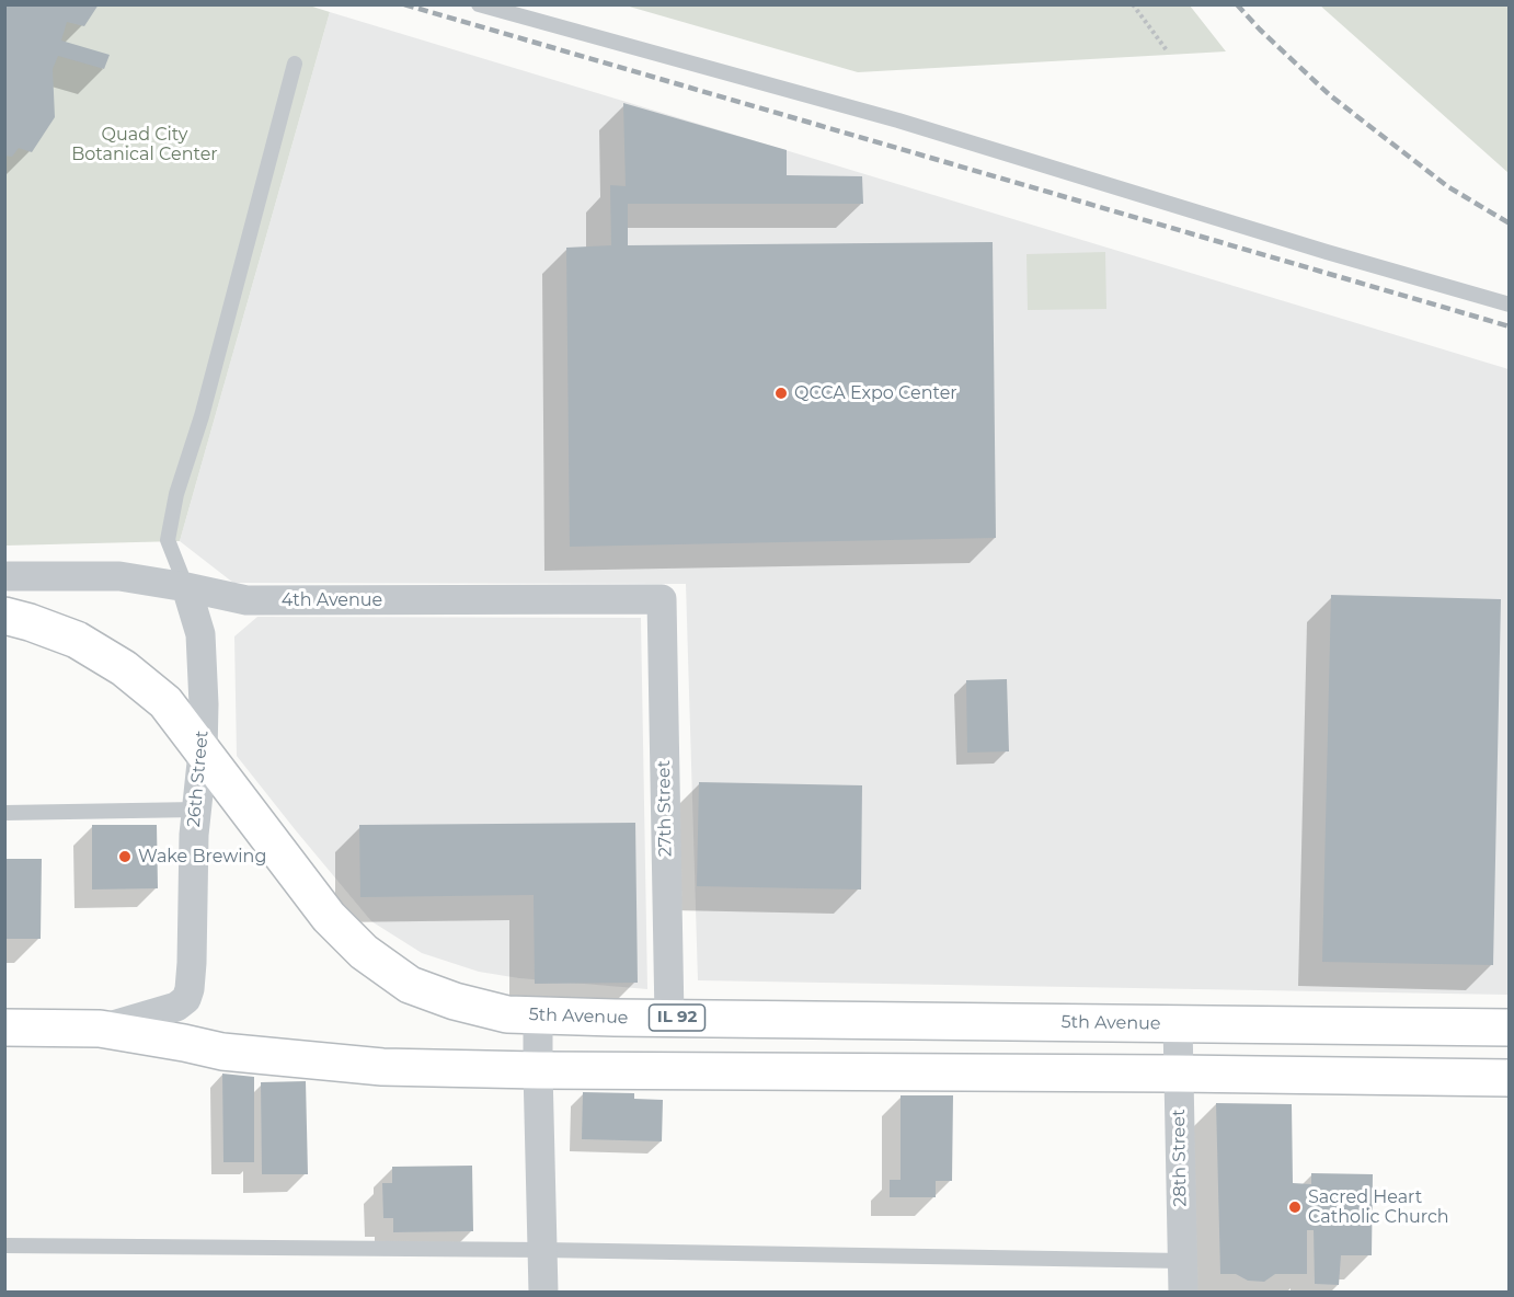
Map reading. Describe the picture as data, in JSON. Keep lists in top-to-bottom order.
{
  "streets": {
    "main road": ["5th Avenue", "IL 92"],
    "street": [
      "4th Avenue",
      "26th Street",
      "27th Street",
      "28th Street"
    ]
  },
  "crossings": [
    ["4th Avenue", "26th Street"],
    ["4th Avenue", "27th Street"],
    ["26th Street", "5th Avenue"],
    ["27th Street", "5th Avenue"],
    ["5th Avenue", "28th Street"]
  ],
  "parks": ["Quad City Botanical Center"],
  "places": ["QCCA Expo Center", "Wake Brewing", "Sacred Heart Catholic Church"]
}
